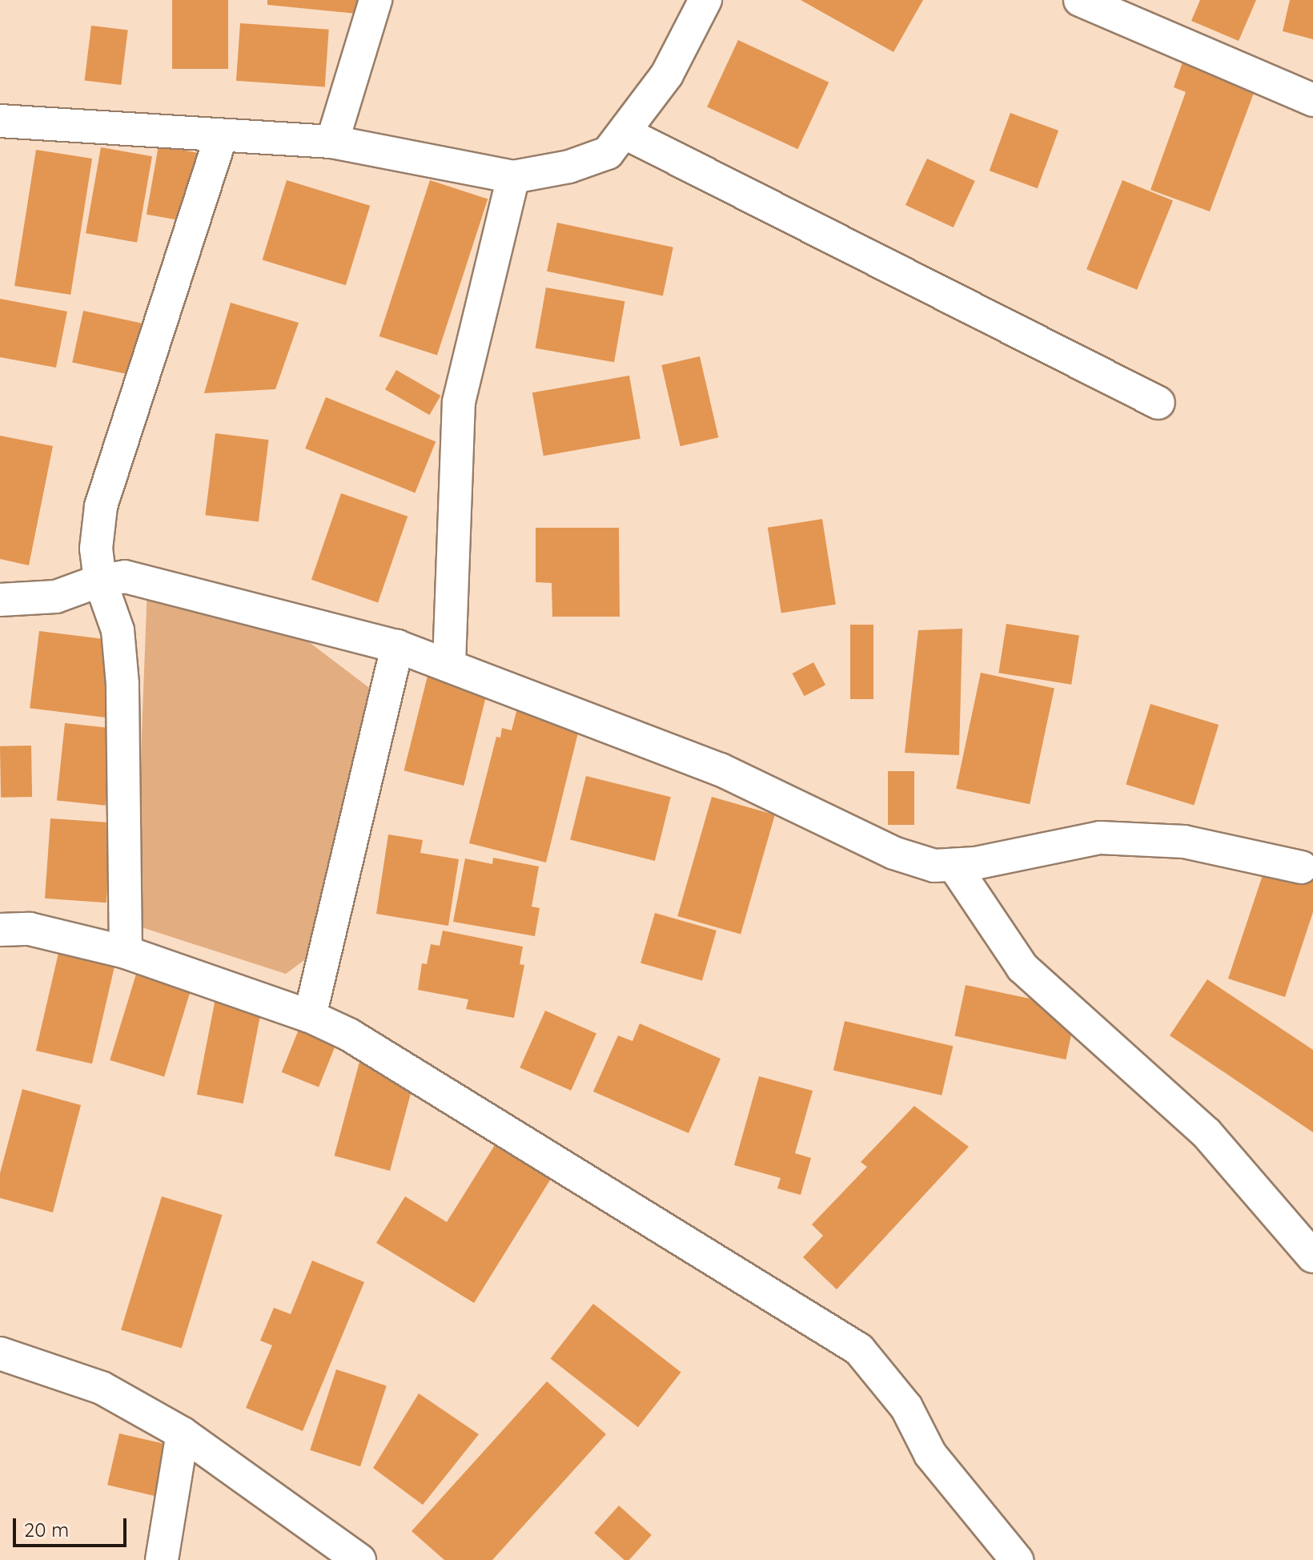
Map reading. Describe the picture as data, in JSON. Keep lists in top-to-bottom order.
{
  "scale_bar": "20 m"
}
